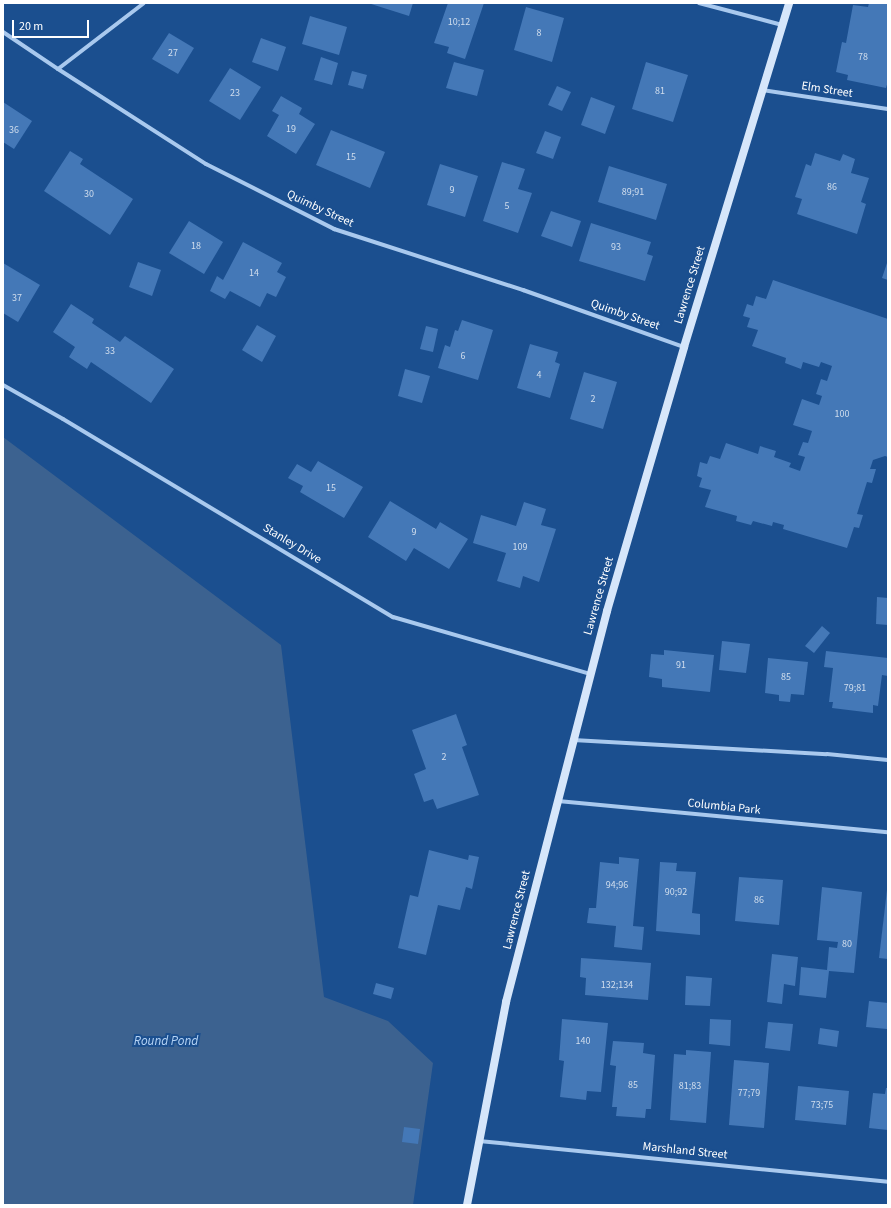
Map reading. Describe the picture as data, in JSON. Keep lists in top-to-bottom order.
{
  "streets": {
    "street": [
      "Elm Street",
      "Quimby Street",
      "Lawrence Street",
      "Stanley Drive",
      "Columbia Park",
      "Marshland Street"
    ]
  },
  "crossings": [
    ["Elm Street", "Lawrence Street"],
    ["Quimby Street", "Lawrence Street"],
    ["Lawrence Street", "Stanley Drive"],
    ["Lawrence Street", "Columbia Park"],
    ["Lawrence Street", "Marshland Street"]
  ],
  "water": ["Round Pond"],
  "house_numbers": [
    "10;12",
    "8",
    "27",
    "78",
    "81",
    "23",
    "19",
    "36",
    "15",
    "86",
    "9",
    "89;91",
    "30",
    "5",
    "18",
    "93",
    "14",
    "37",
    "33",
    "6",
    "4",
    "2",
    "100",
    "15",
    "9",
    "109",
    "91",
    "85",
    "79;81",
    "2",
    "94;96",
    "90;92",
    "86",
    "80",
    "132;134",
    "140",
    "85",
    "81;83",
    "77;79",
    "73;75"
  ],
  "scale_bar": "20 m"
}
